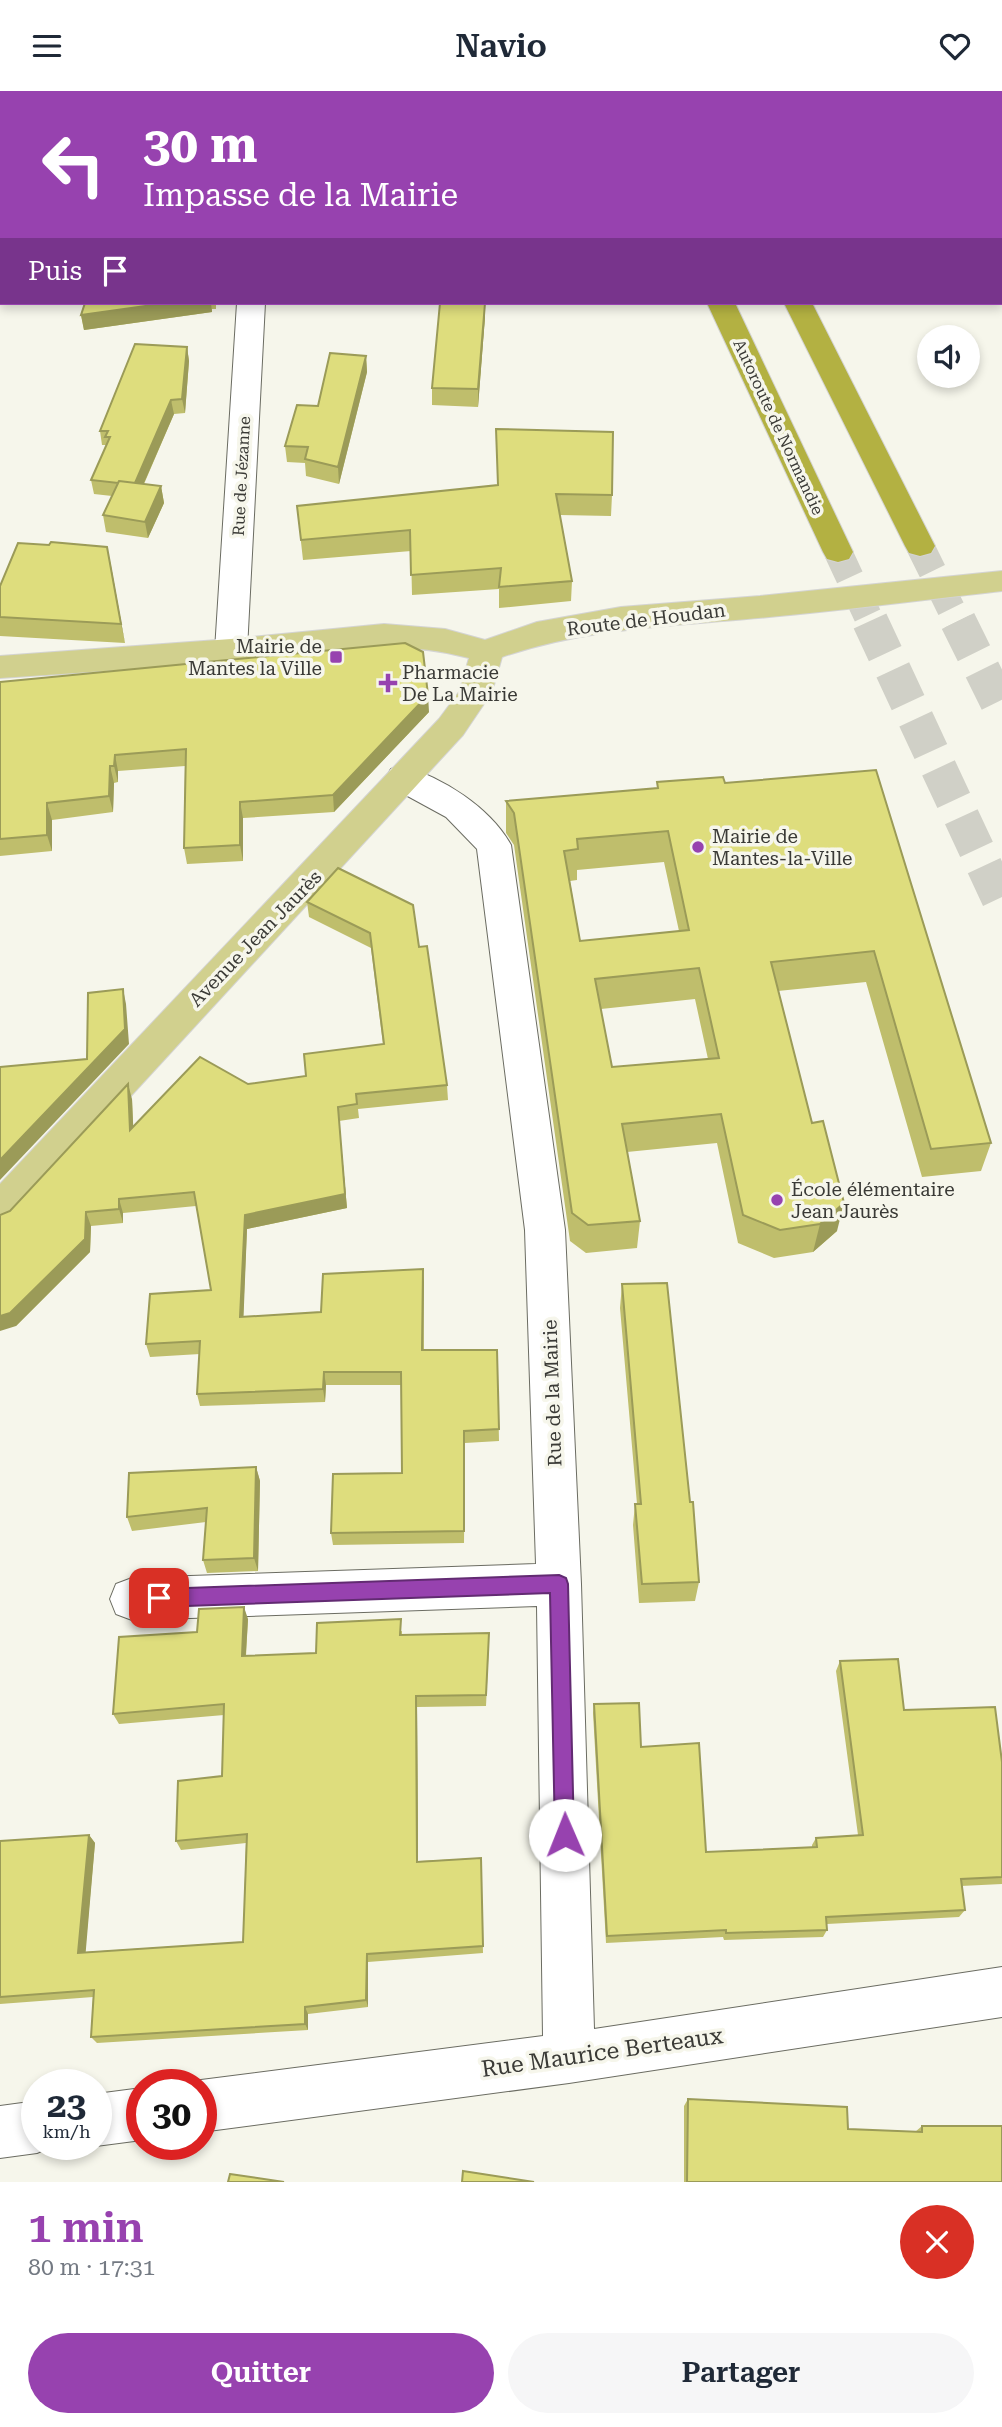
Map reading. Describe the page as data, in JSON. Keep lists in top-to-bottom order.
{
  "streets": {
    "highway": ["Autoroute de Normandie"],
    "main road": ["Route de Houdan", "Avenue Jean Jaurès"],
    "street": ["Rue de Jézanne", "Rue de la Mairie", "Rue Maurice Berteaux"]
  },
  "crossings": [
    ["Route de Houdan", "Avenue Jean Jaurès"],
    ["Avenue Jean Jaurès", "Rue de la Mairie"],
    ["Rue de la Mairie", "Rue Maurice Berteaux"]
  ],
  "places": {
    "transit": ["Mairie de Mantes la Ville"],
    "health": ["Pharmacie De La Mairie"],
    "other": ["Mairie de Mantes-la-Ville", "École élémentaire Jean Jaurès"]
  },
  "page": {
    "header": "Navio",
    "turn": ["30 m", "Impasse de la Mairie"],
    "then": "Puis",
    "speed": "23 km/h",
    "limit": "30",
    "heading": ["1 min", "80 m · 17:31"],
    "buttons": ["Quitter", "Partager"]
  }
}
